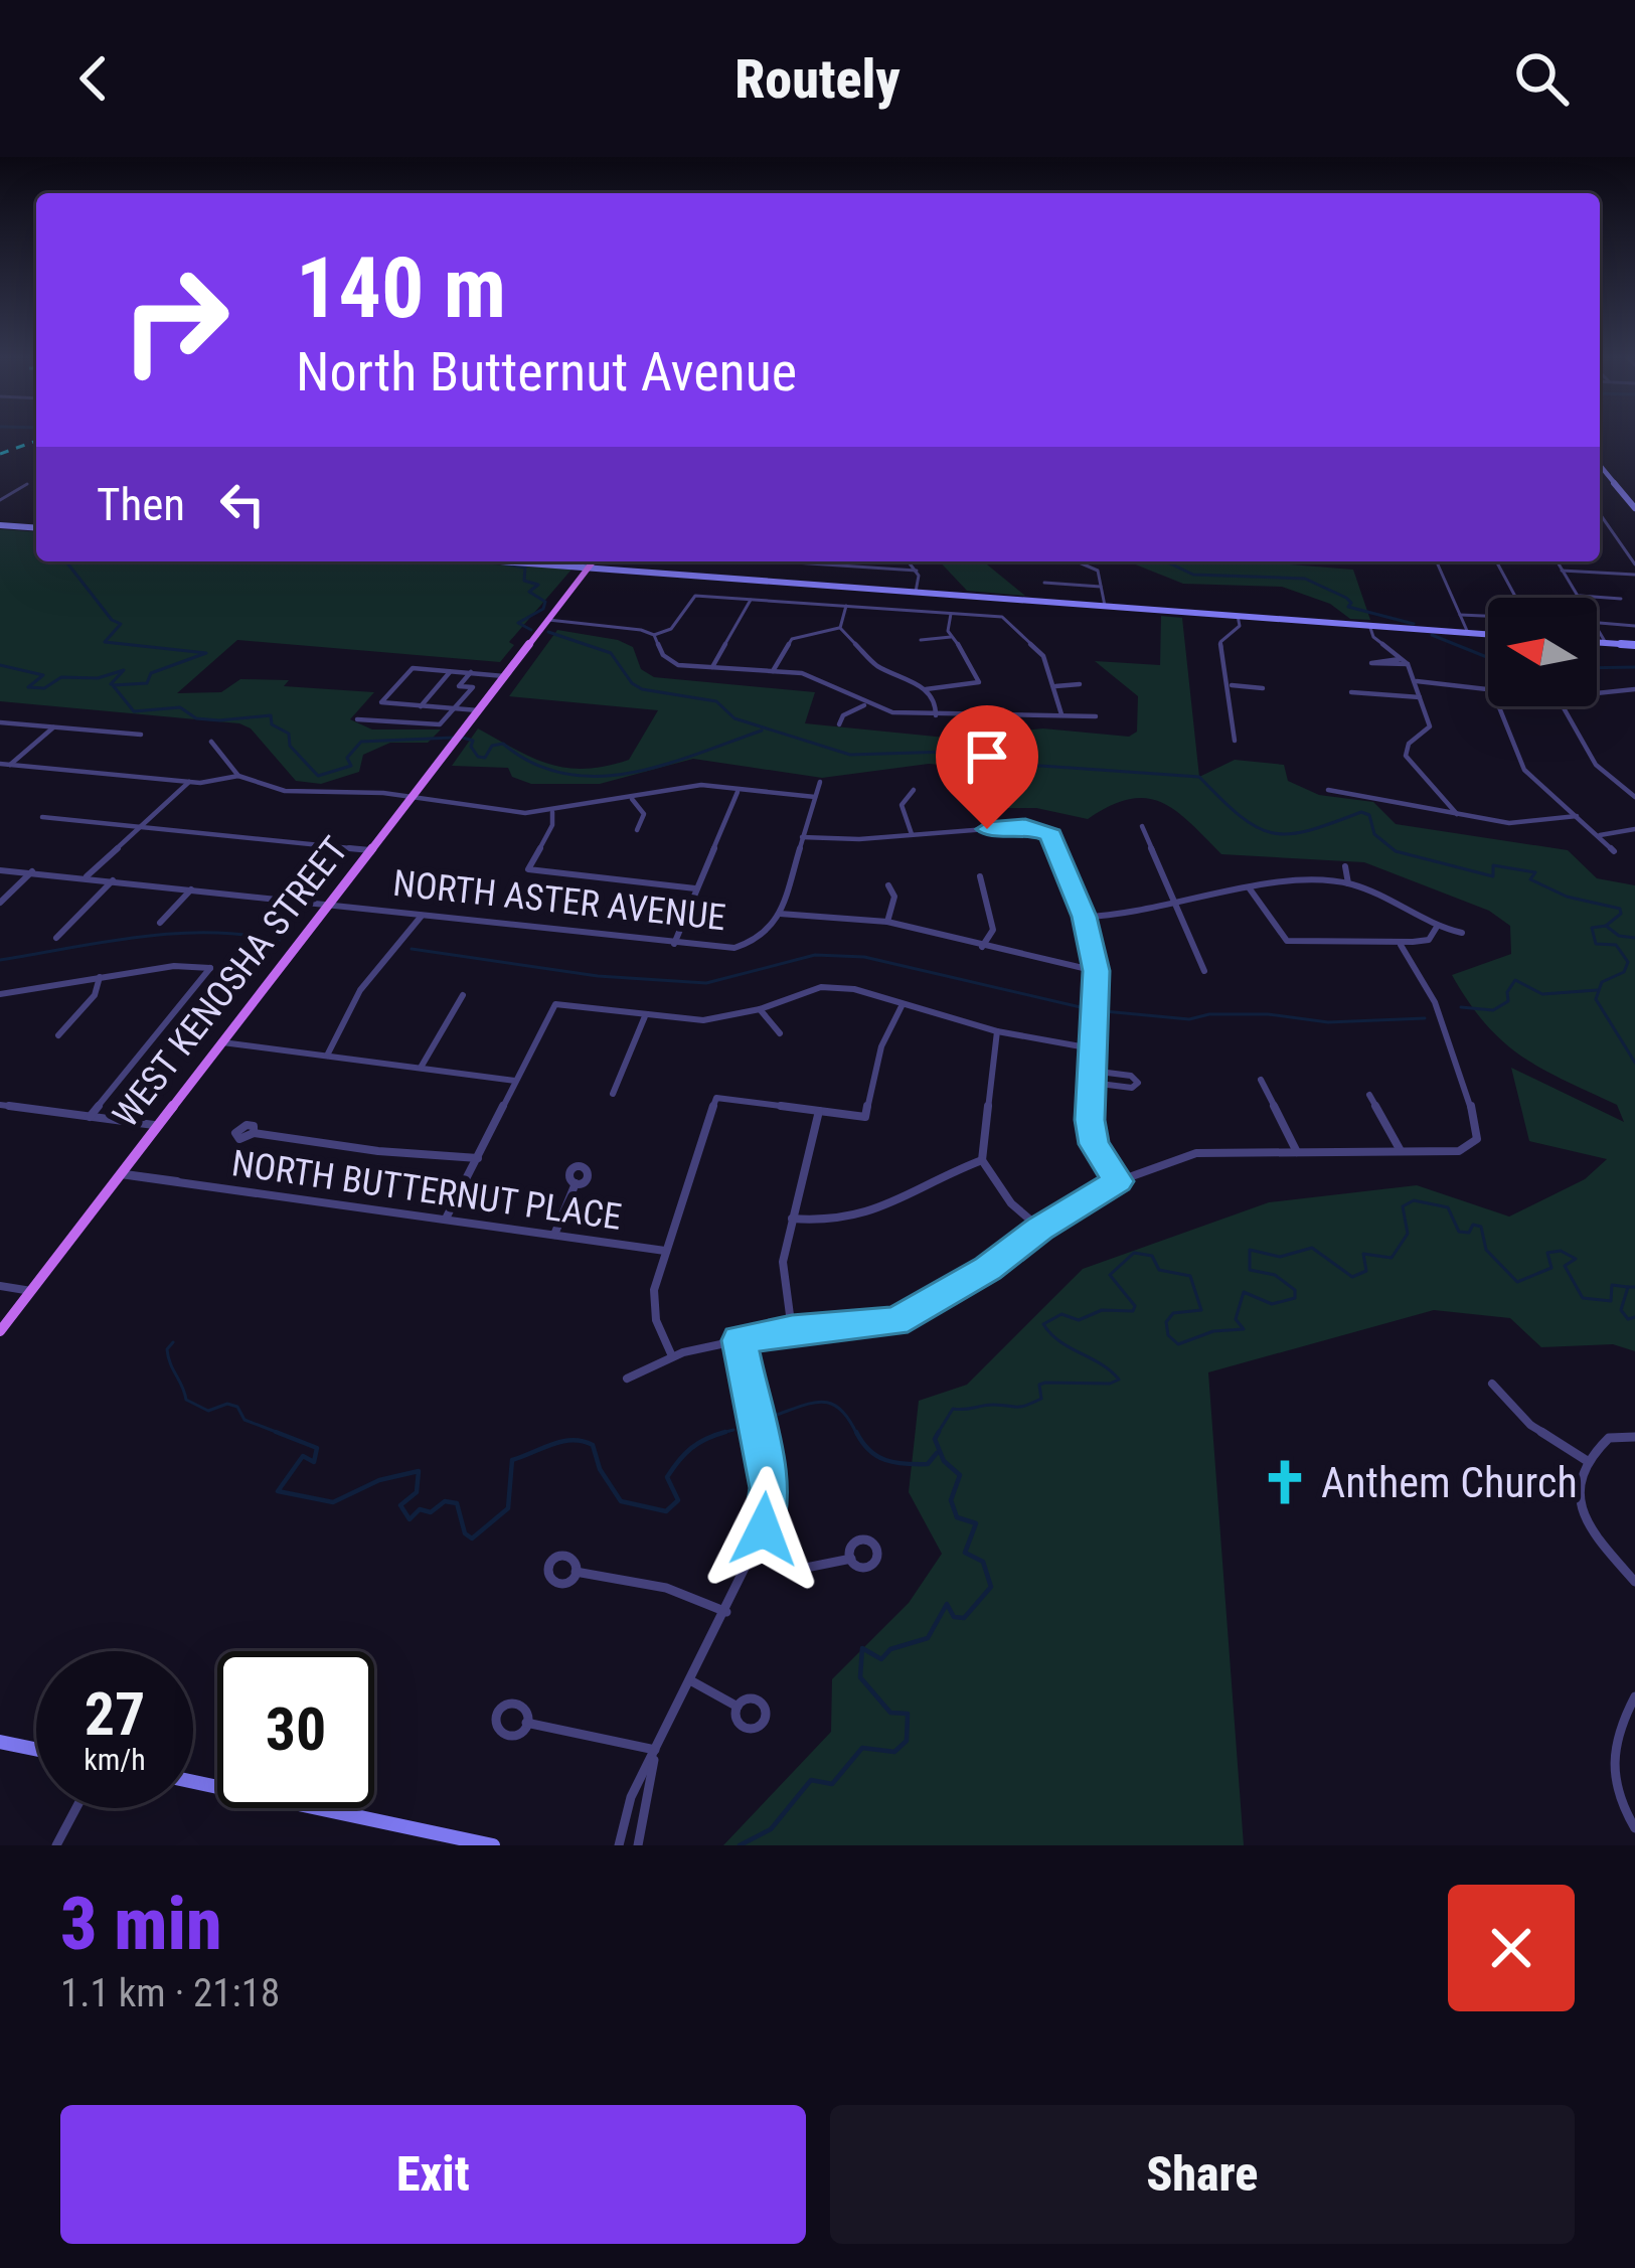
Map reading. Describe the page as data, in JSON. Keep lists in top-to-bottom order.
{
  "streets": {
    "main road": ["WEST KENOSHA STREET"],
    "street": ["NORTH ASTER AVENUE", "NORTH BUTTERNUT PLACE"]
  },
  "crossings": [
    ["NORTH ASTER AVENUE", "WEST KENOSHA STREET"],
    ["WEST KENOSHA STREET", "NORTH BUTTERNUT PLACE"]
  ],
  "places": {
    "church": ["Anthem Church"]
  },
  "north": "left",
  "page": {
    "header": "Routely",
    "turn": ["140 m", "North Butternut Avenue"],
    "then": "Then",
    "speed": "27 km/h",
    "limit": "30",
    "heading": ["3 min", "1.1 km · 21:18"],
    "buttons": ["Exit", "Share"]
  }
}
